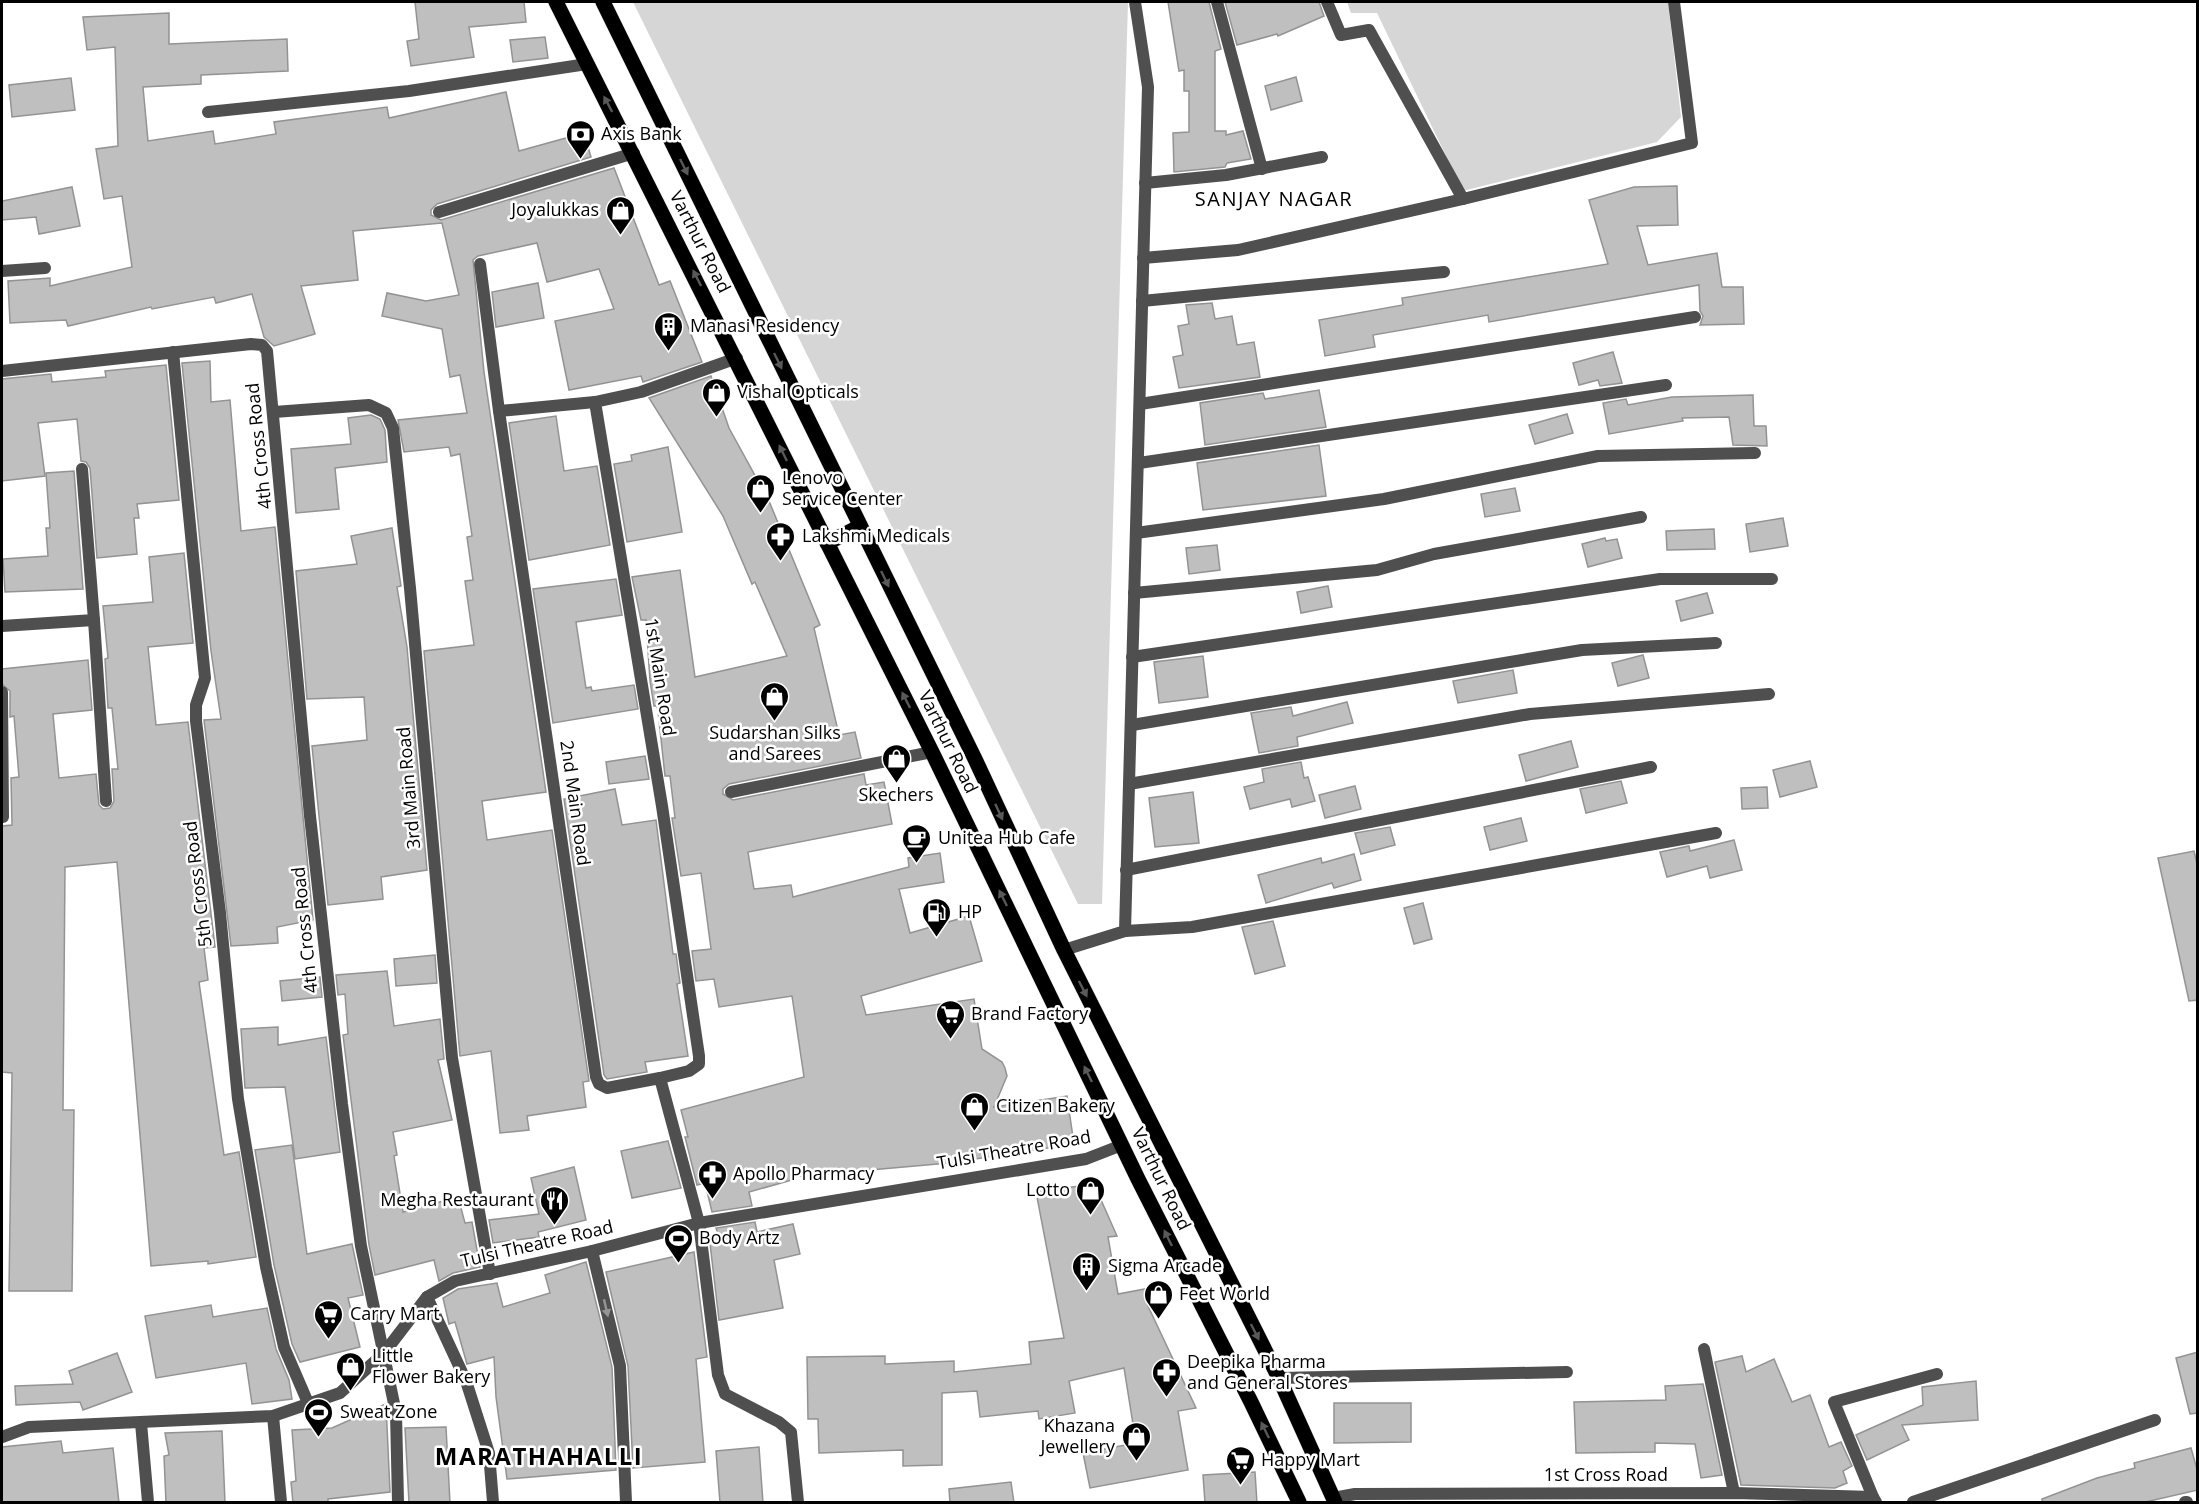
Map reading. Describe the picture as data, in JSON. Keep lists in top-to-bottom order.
{
  "streets": {
    "main road": ["Varthur Road"],
    "street": [
      "4th Cross Road",
      "1st Main Road",
      "3rd Main Road",
      "2nd Main Road",
      "5th Cross Road",
      "Tulsi Theatre Road",
      "1st Cross Road"
    ]
  },
  "crossings": [
    ["Varthur Road", "Tulsi Theatre Road"],
    ["Varthur Road", "1st Cross Road"],
    ["4th Cross Road", "3rd Main Road"],
    ["4th Cross Road", "5th Cross Road"],
    ["4th Cross Road", "Tulsi Theatre Road"],
    ["1st Main Road", "2nd Main Road"],
    ["3rd Main Road", "Tulsi Theatre Road"],
    ["5th Cross Road", "Tulsi Theatre Road"]
  ],
  "districts": ["SANJAY NAGAR", "MARATHAHALLI"],
  "places": {
    "bank": ["Axis Bank"],
    "shop": [
      "Joyalukkas",
      "Vishal Opticals",
      "Lenovo Service Center",
      "Sudarshan Silks and Sarees",
      "Skechers",
      "Citizen Bakery",
      "Lotto",
      "Feet World",
      "Little Flower Bakery",
      "Khazana Jewellery"
    ],
    "building": ["Manasi Residency", "Sigma Arcade"],
    "pharmacy": ["Lakshmi Medicals", "Apollo Pharmacy", "Deepika Pharma and General Stores"],
    "cafe": ["Unitea Hub Cafe"],
    "fuel station": ["HP"],
    "supermarket": ["Brand Factory", "Carry Mart", "Happy Mart"],
    "restaurant": ["Megha Restaurant"],
    "sports": ["Body Artz", "Sweat Zone"]
  }
}
